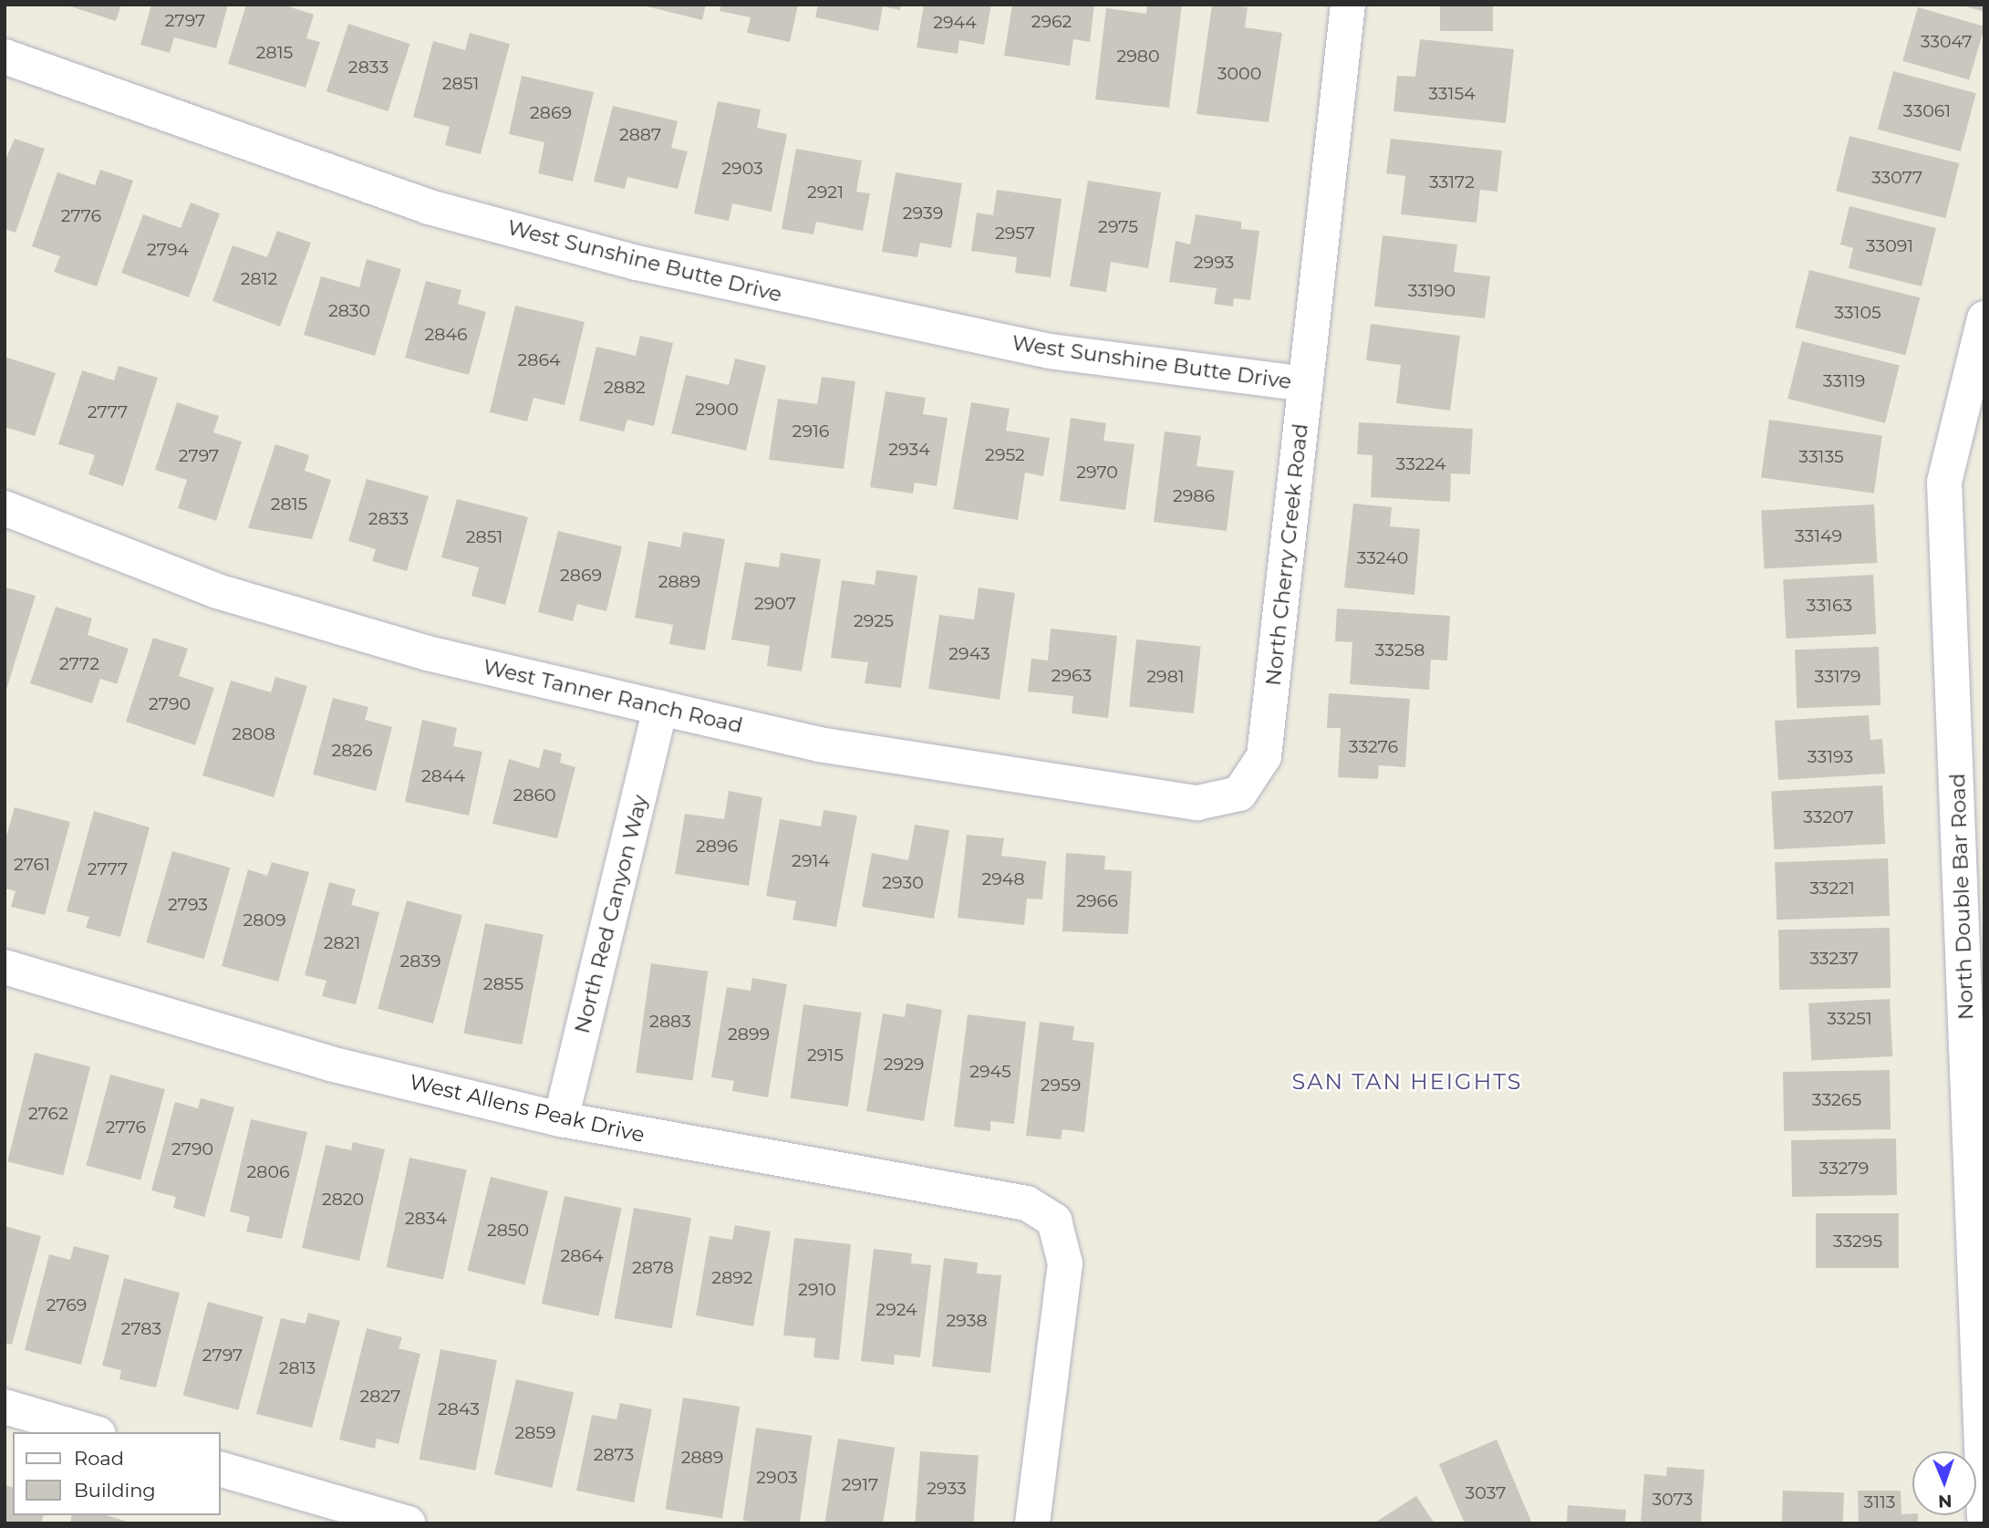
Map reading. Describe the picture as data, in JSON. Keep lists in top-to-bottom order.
{
  "streets": {
    "street": [
      "West Sunshine Butte Drive",
      "North Cherry Creek Road",
      "West Tanner Ranch Road",
      "North Double Bar Road",
      "North Red Canyon Way",
      "West Allens Peak Drive"
    ]
  },
  "crossings": [
    ["West Sunshine Butte Drive", "North Cherry Creek Road"],
    ["North Cherry Creek Road", "West Tanner Ranch Road"],
    ["West Tanner Ranch Road", "North Red Canyon Way"],
    ["North Red Canyon Way", "West Allens Peak Drive"]
  ],
  "districts": ["SAN TAN HEIGHTS"],
  "house_numbers": [
    "2797",
    "2962",
    "2944",
    "33047",
    "2815",
    "2980",
    "2833",
    "3000",
    "2851",
    "33154",
    "33061",
    "2869",
    "2887",
    "2903",
    "33077",
    "33172",
    "2921",
    "2939",
    "2776",
    "2975",
    "2957",
    "33091",
    "2794",
    "2993",
    "2812",
    "33190",
    "2830",
    "33105",
    "2846",
    "2864",
    "33119",
    "2882",
    "2900",
    "2777",
    "2916",
    "2934",
    "2952",
    "2797",
    "33135",
    "33224",
    "2970",
    "2986",
    "2815",
    "2833",
    "33149",
    "2851",
    "33240",
    "2869",
    "2889",
    "2907",
    "33163",
    "2925",
    "33258",
    "2943",
    "2772",
    "2963",
    "2981",
    "33179",
    "2790",
    "2808",
    "33276",
    "2826",
    "33193",
    "2844",
    "2860",
    "33207",
    "2896",
    "2914",
    "2761",
    "2777",
    "2948",
    "2930",
    "33221",
    "2966",
    "2793",
    "2809",
    "2821",
    "33237",
    "2839",
    "2855",
    "33251",
    "2883",
    "2899",
    "2915",
    "2929",
    "2945",
    "2959",
    "33265",
    "2762",
    "2776",
    "2790",
    "33279",
    "2806",
    "2820",
    "2834",
    "2850",
    "33295",
    "2864",
    "2878",
    "2892",
    "2910",
    "2769",
    "2924",
    "2938",
    "2783",
    "2797",
    "2813",
    "2827",
    "2843",
    "2859",
    "2873",
    "2889",
    "2903",
    "2917",
    "2933",
    "3037",
    "3073",
    "3113"
  ],
  "legend": ["Road", "Building"],
  "north": "bottom"
}
